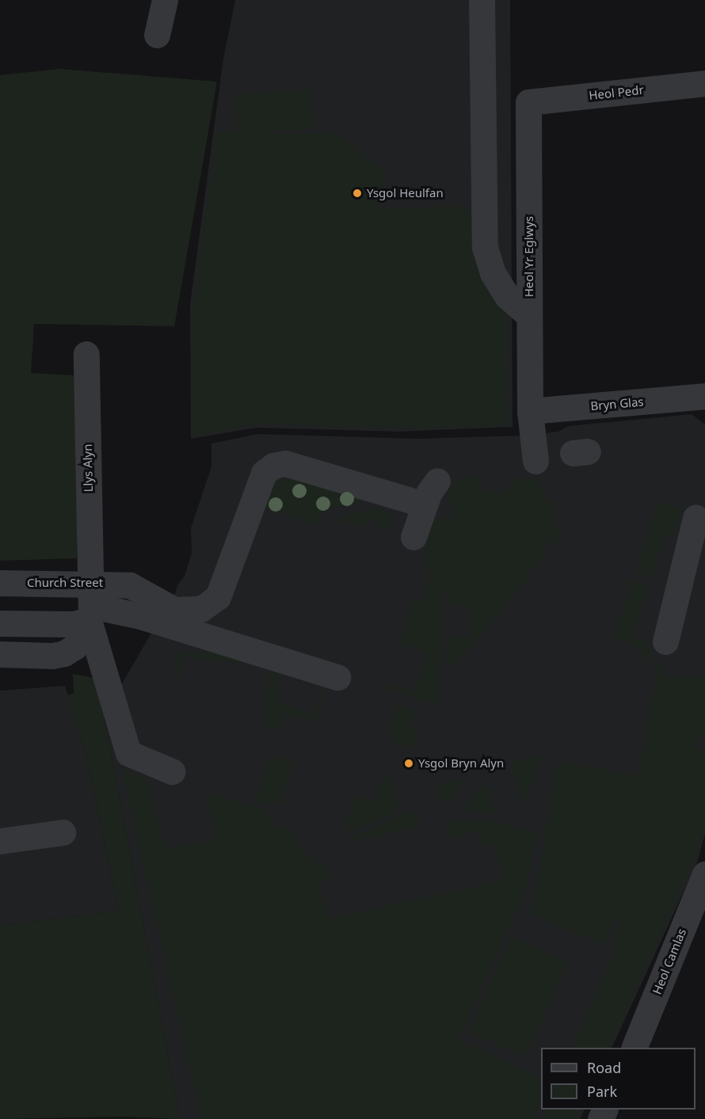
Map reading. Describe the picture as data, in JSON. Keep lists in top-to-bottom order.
{
  "streets": {
    "street": [
      "Heol Pedr",
      "Heol Yr Eglwys",
      "Bryn Glas",
      "Llys Alyn",
      "Church Street",
      "Heol Camlas"
    ]
  },
  "crossings": [
    ["Heol Pedr", "Heol Yr Eglwys"],
    ["Heol Yr Eglwys", "Bryn Glas"],
    ["Llys Alyn", "Church Street"]
  ],
  "places": ["Ysgol Heulfan", "Ysgol Bryn Alyn"],
  "legend": ["Road", "Park"]
}
